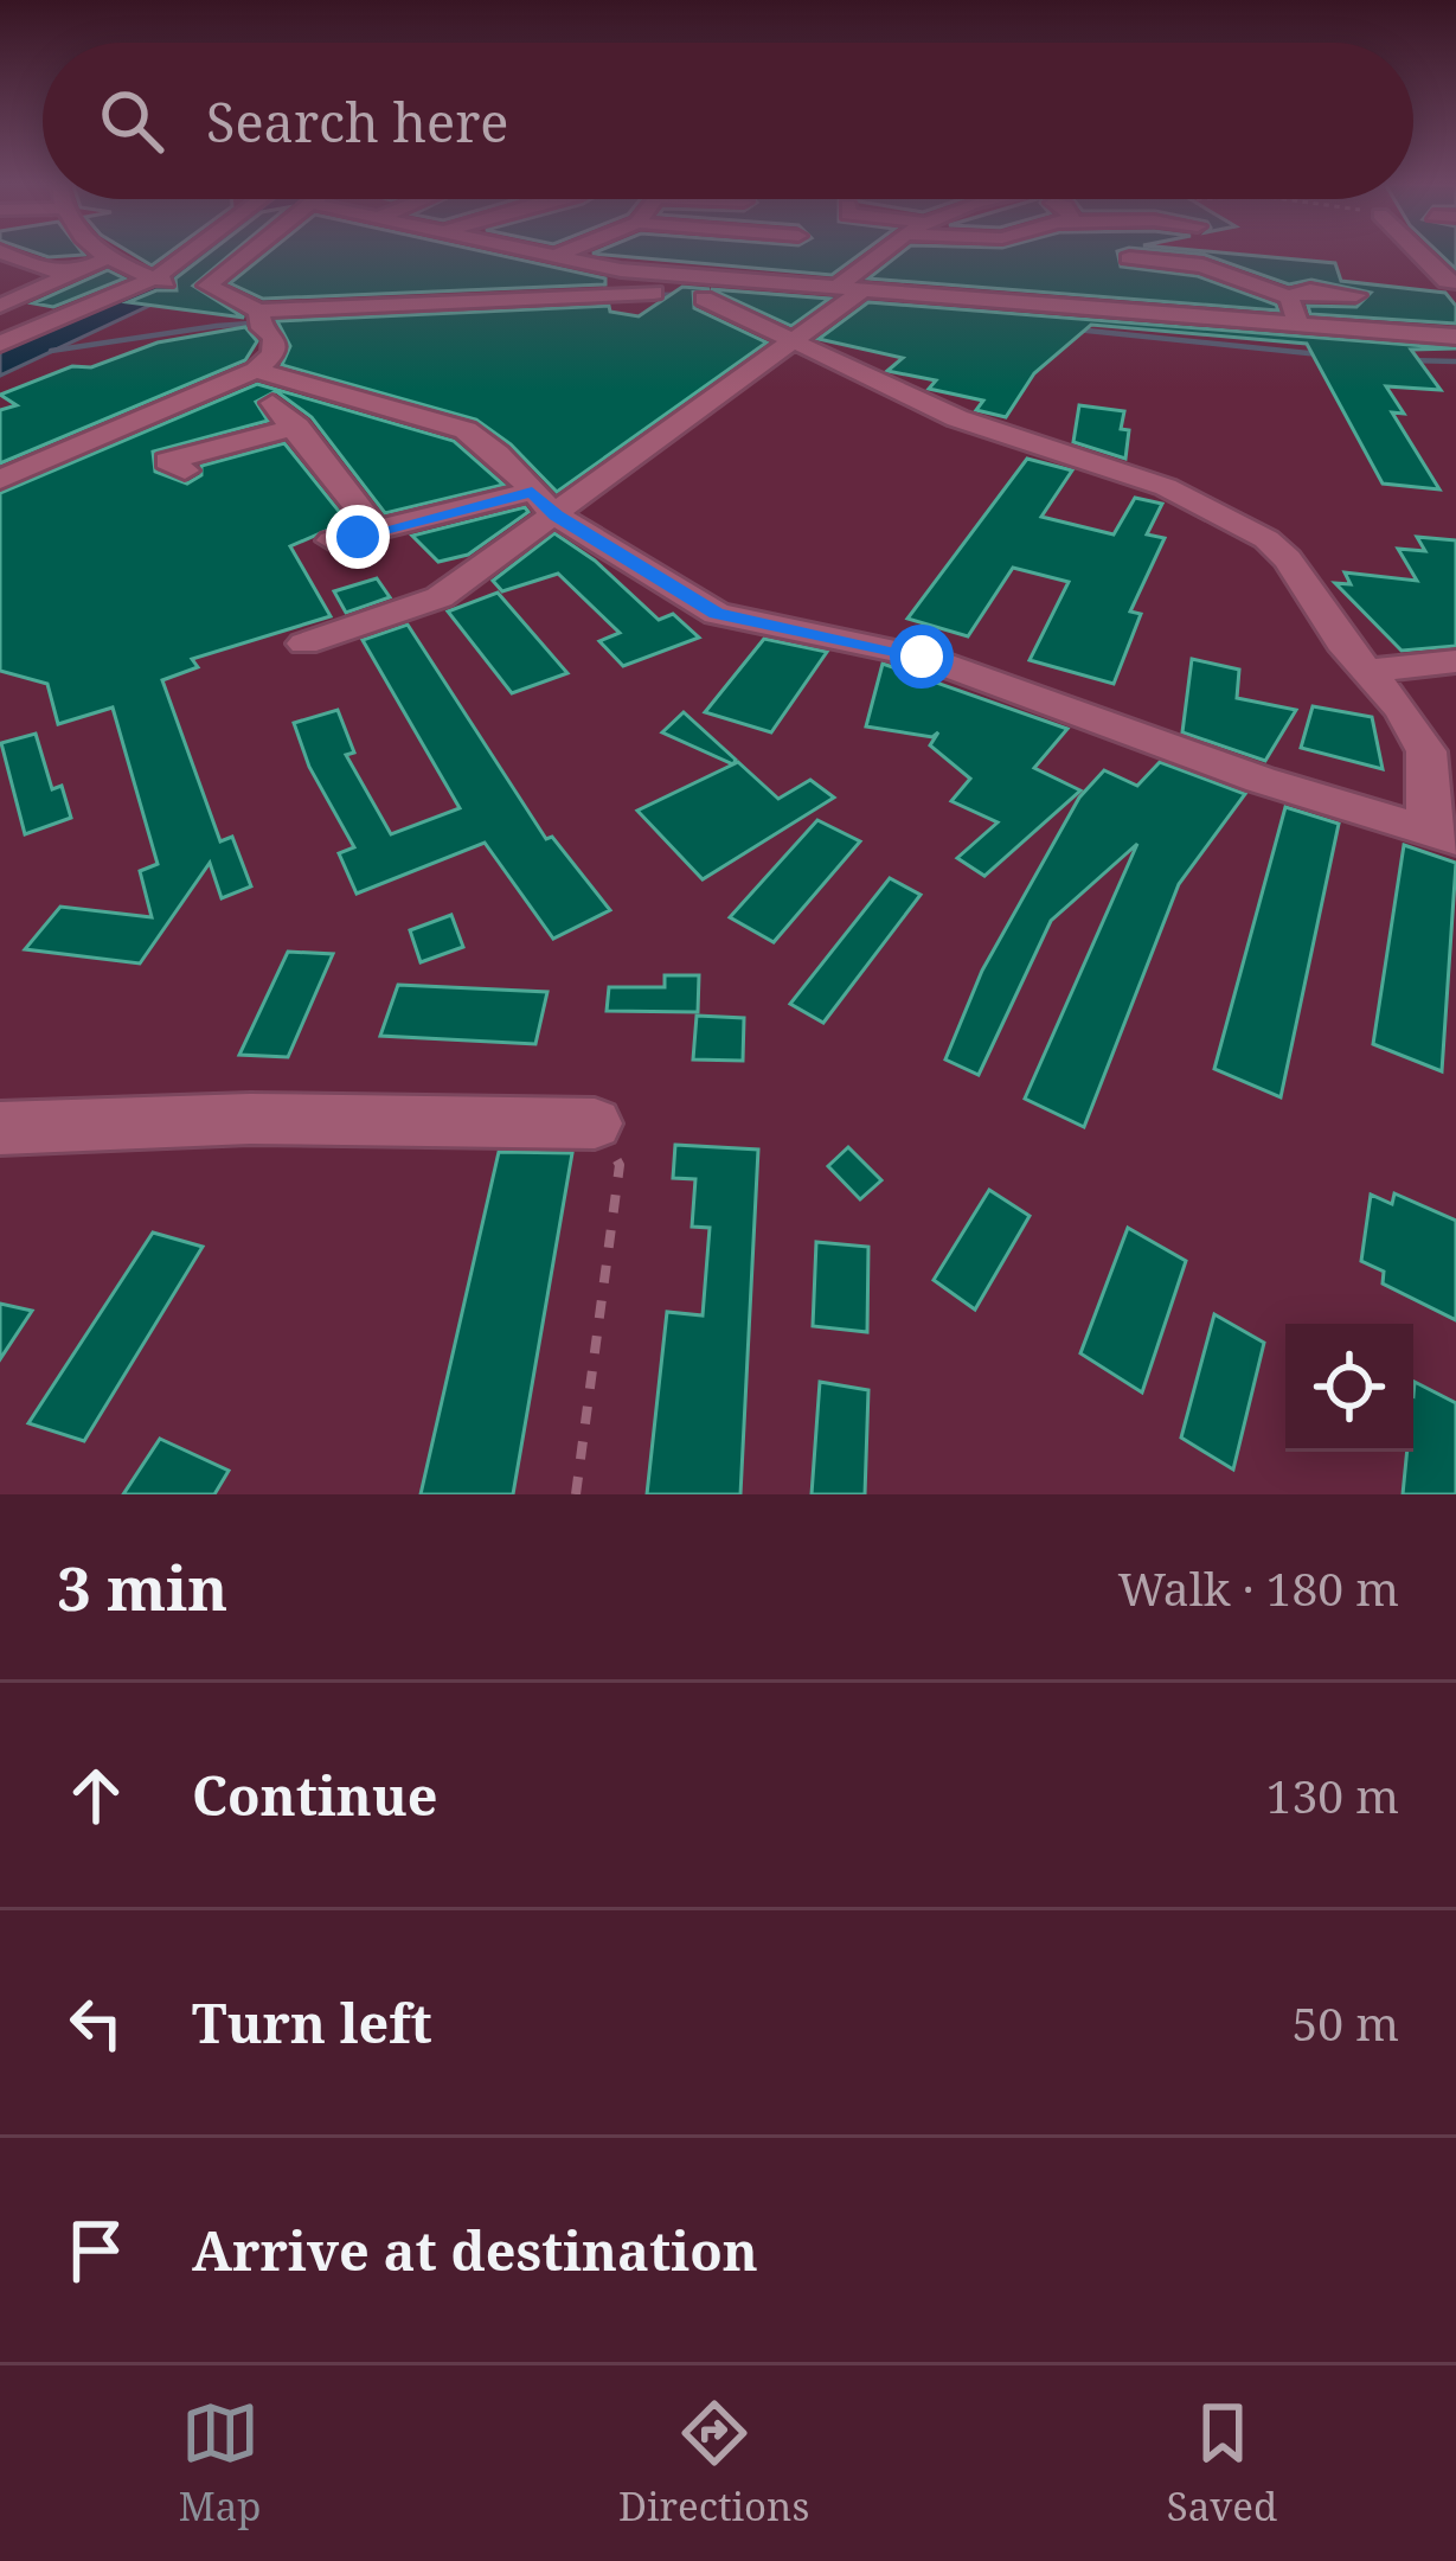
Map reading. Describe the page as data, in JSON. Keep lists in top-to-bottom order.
{
  "page": {
    "search": "Search here",
    "heading": ["3 min", "Walk · 180 m"],
    "list": [
      ["Continue", "130 m"],
      ["Turn left", "50 m"],
      "Arrive at destination"
    ],
    "nav": ["Map", "Directions", "Saved"]
  }
}
